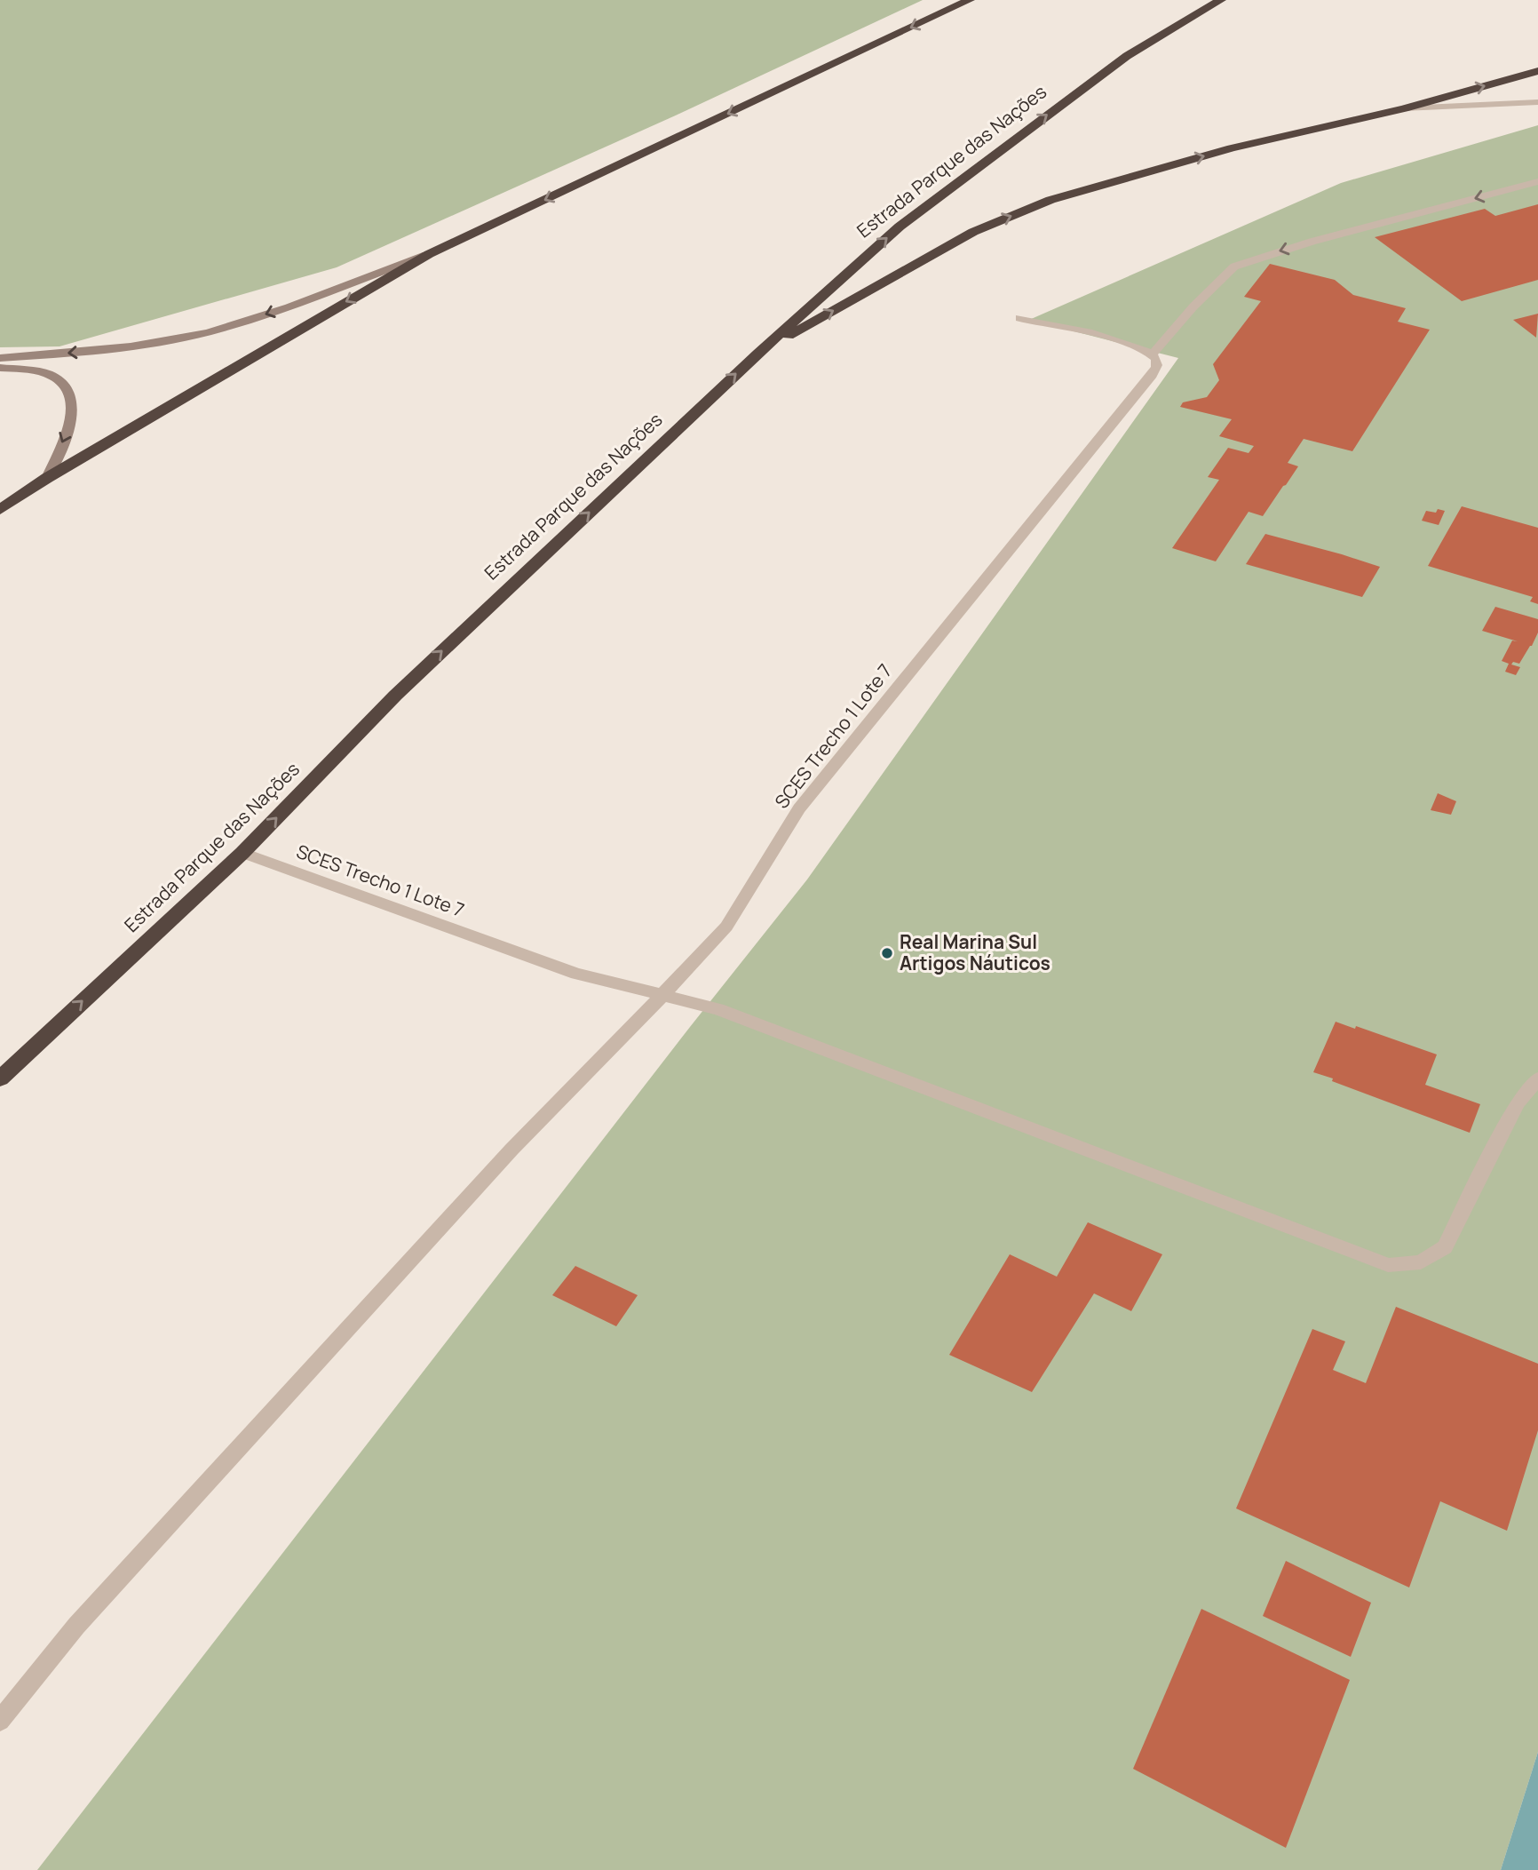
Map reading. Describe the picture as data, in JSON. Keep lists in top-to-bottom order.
{
  "streets": {
    "highway": ["Estrada Parque das Nações"],
    "lane": ["SCES Trecho 1 Lote 7"]
  },
  "crossings": [
    ["Estrada Parque das Nações", "SCES Trecho 1 Lote 7"]
  ],
  "places": ["Real Marina Sul Artigos Náuticos"]
}
